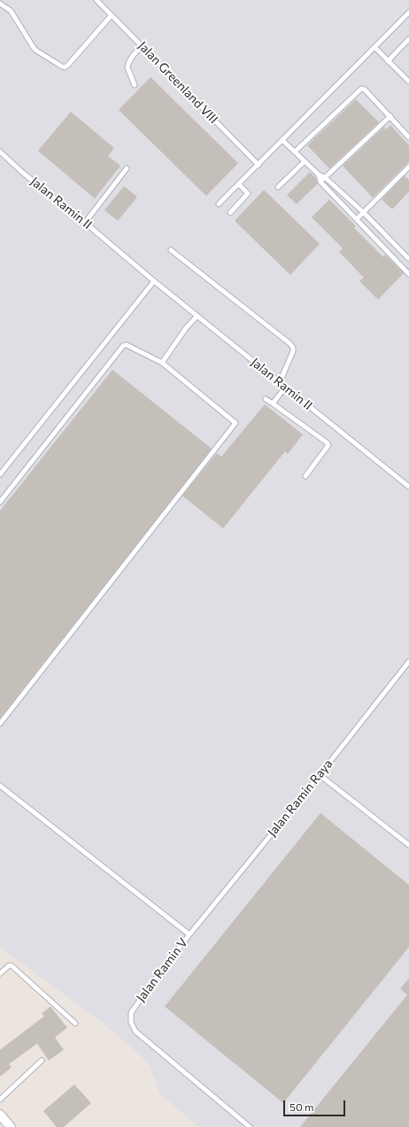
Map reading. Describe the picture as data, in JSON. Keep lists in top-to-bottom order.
{
  "streets": {
    "lane": [
      "Jalan Greenland VIII",
      "Jalan Ramin II",
      "Jalan Ramin Raya",
      "Jalan Ramin V"
    ]
  },
  "crossings": [
    ["Jalan Ramin Raya", "Jalan Ramin V"]
  ],
  "scale_bar": "50 m"
}
